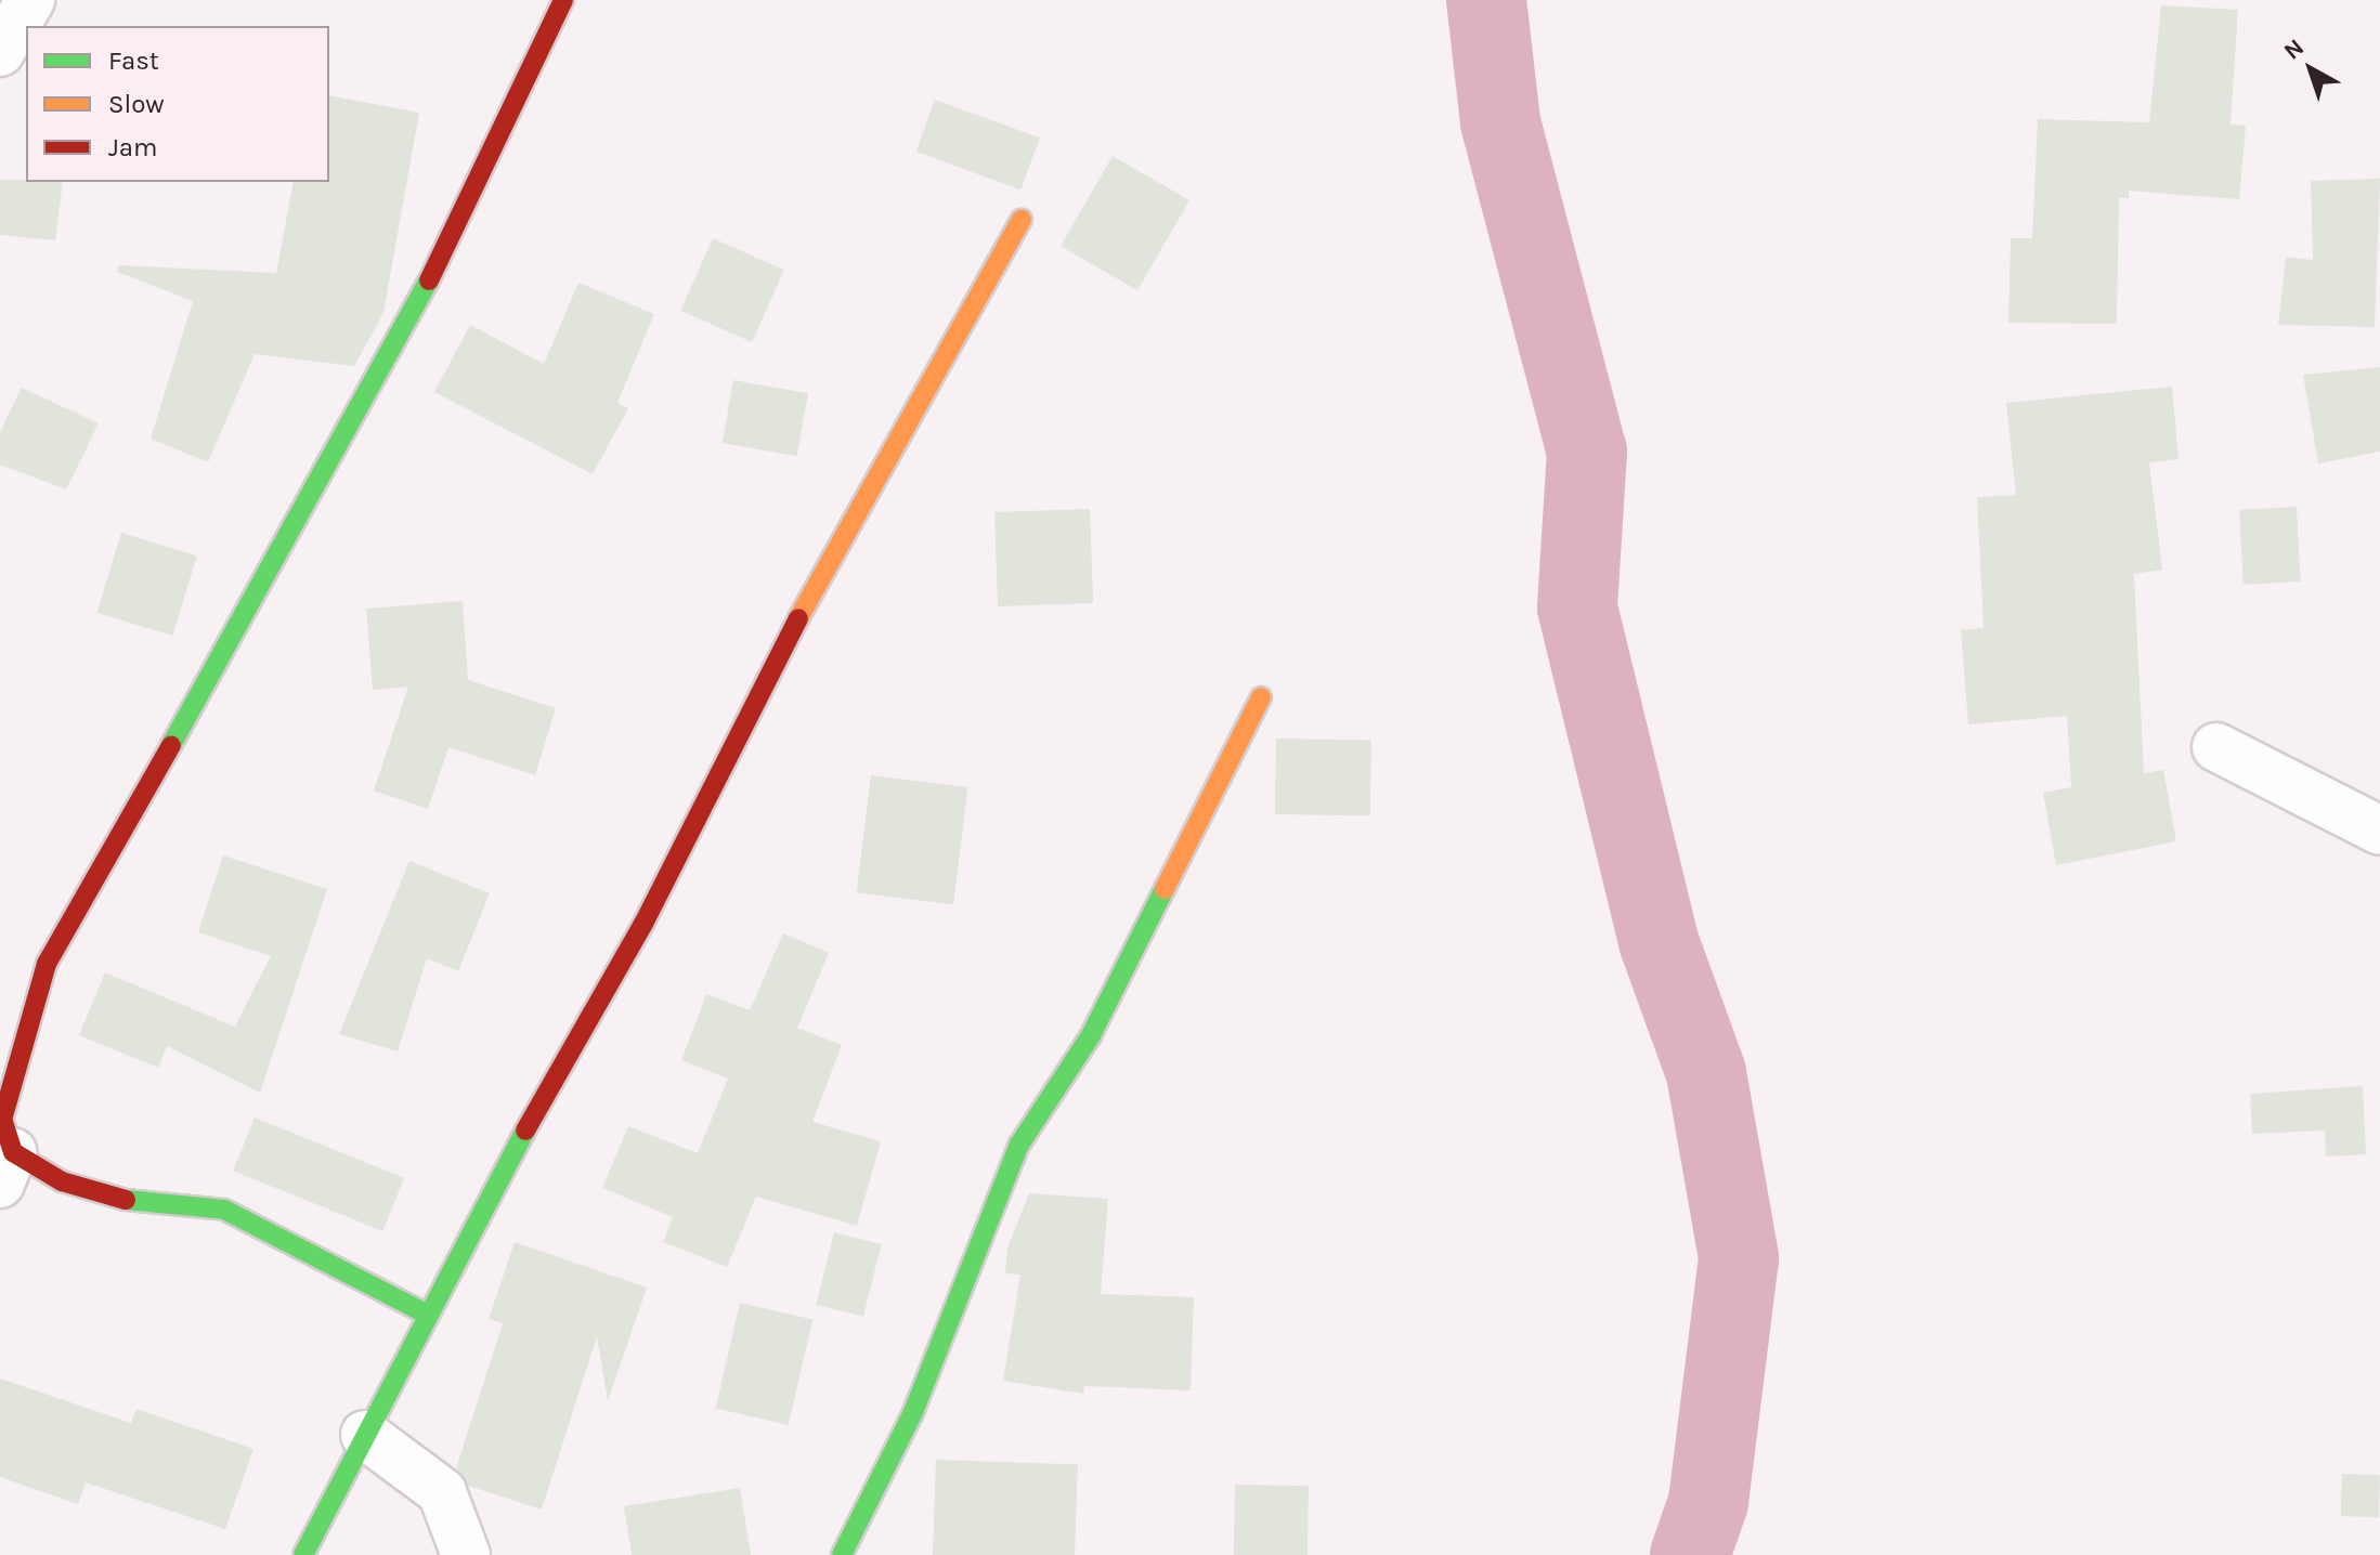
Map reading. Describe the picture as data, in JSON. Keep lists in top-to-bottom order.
{
  "legend": ["Fast", "Slow", "Jam"],
  "north": "top left"
}
